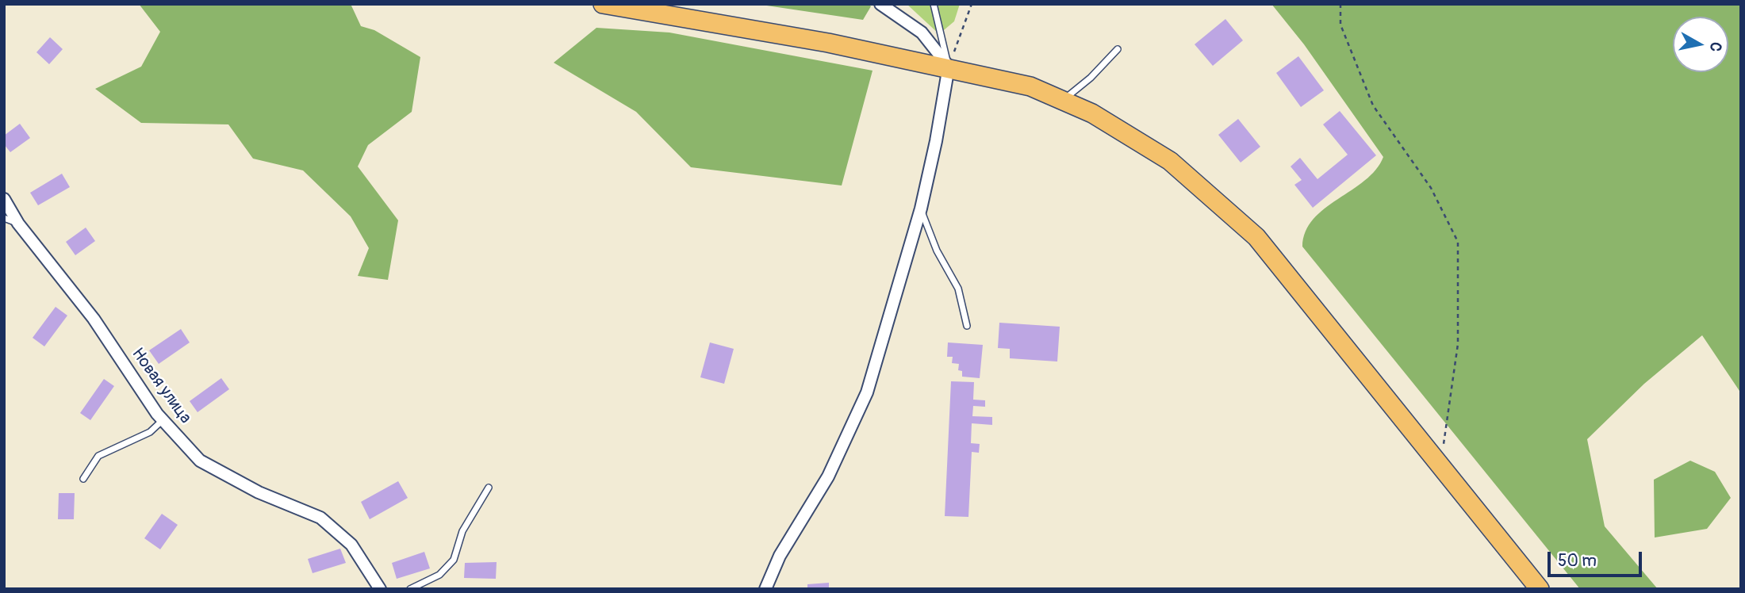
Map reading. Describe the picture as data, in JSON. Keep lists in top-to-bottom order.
{
  "streets": {
    "street": ["Новая улица"]
  },
  "scale_bar": "50 m",
  "north": "right"
}
